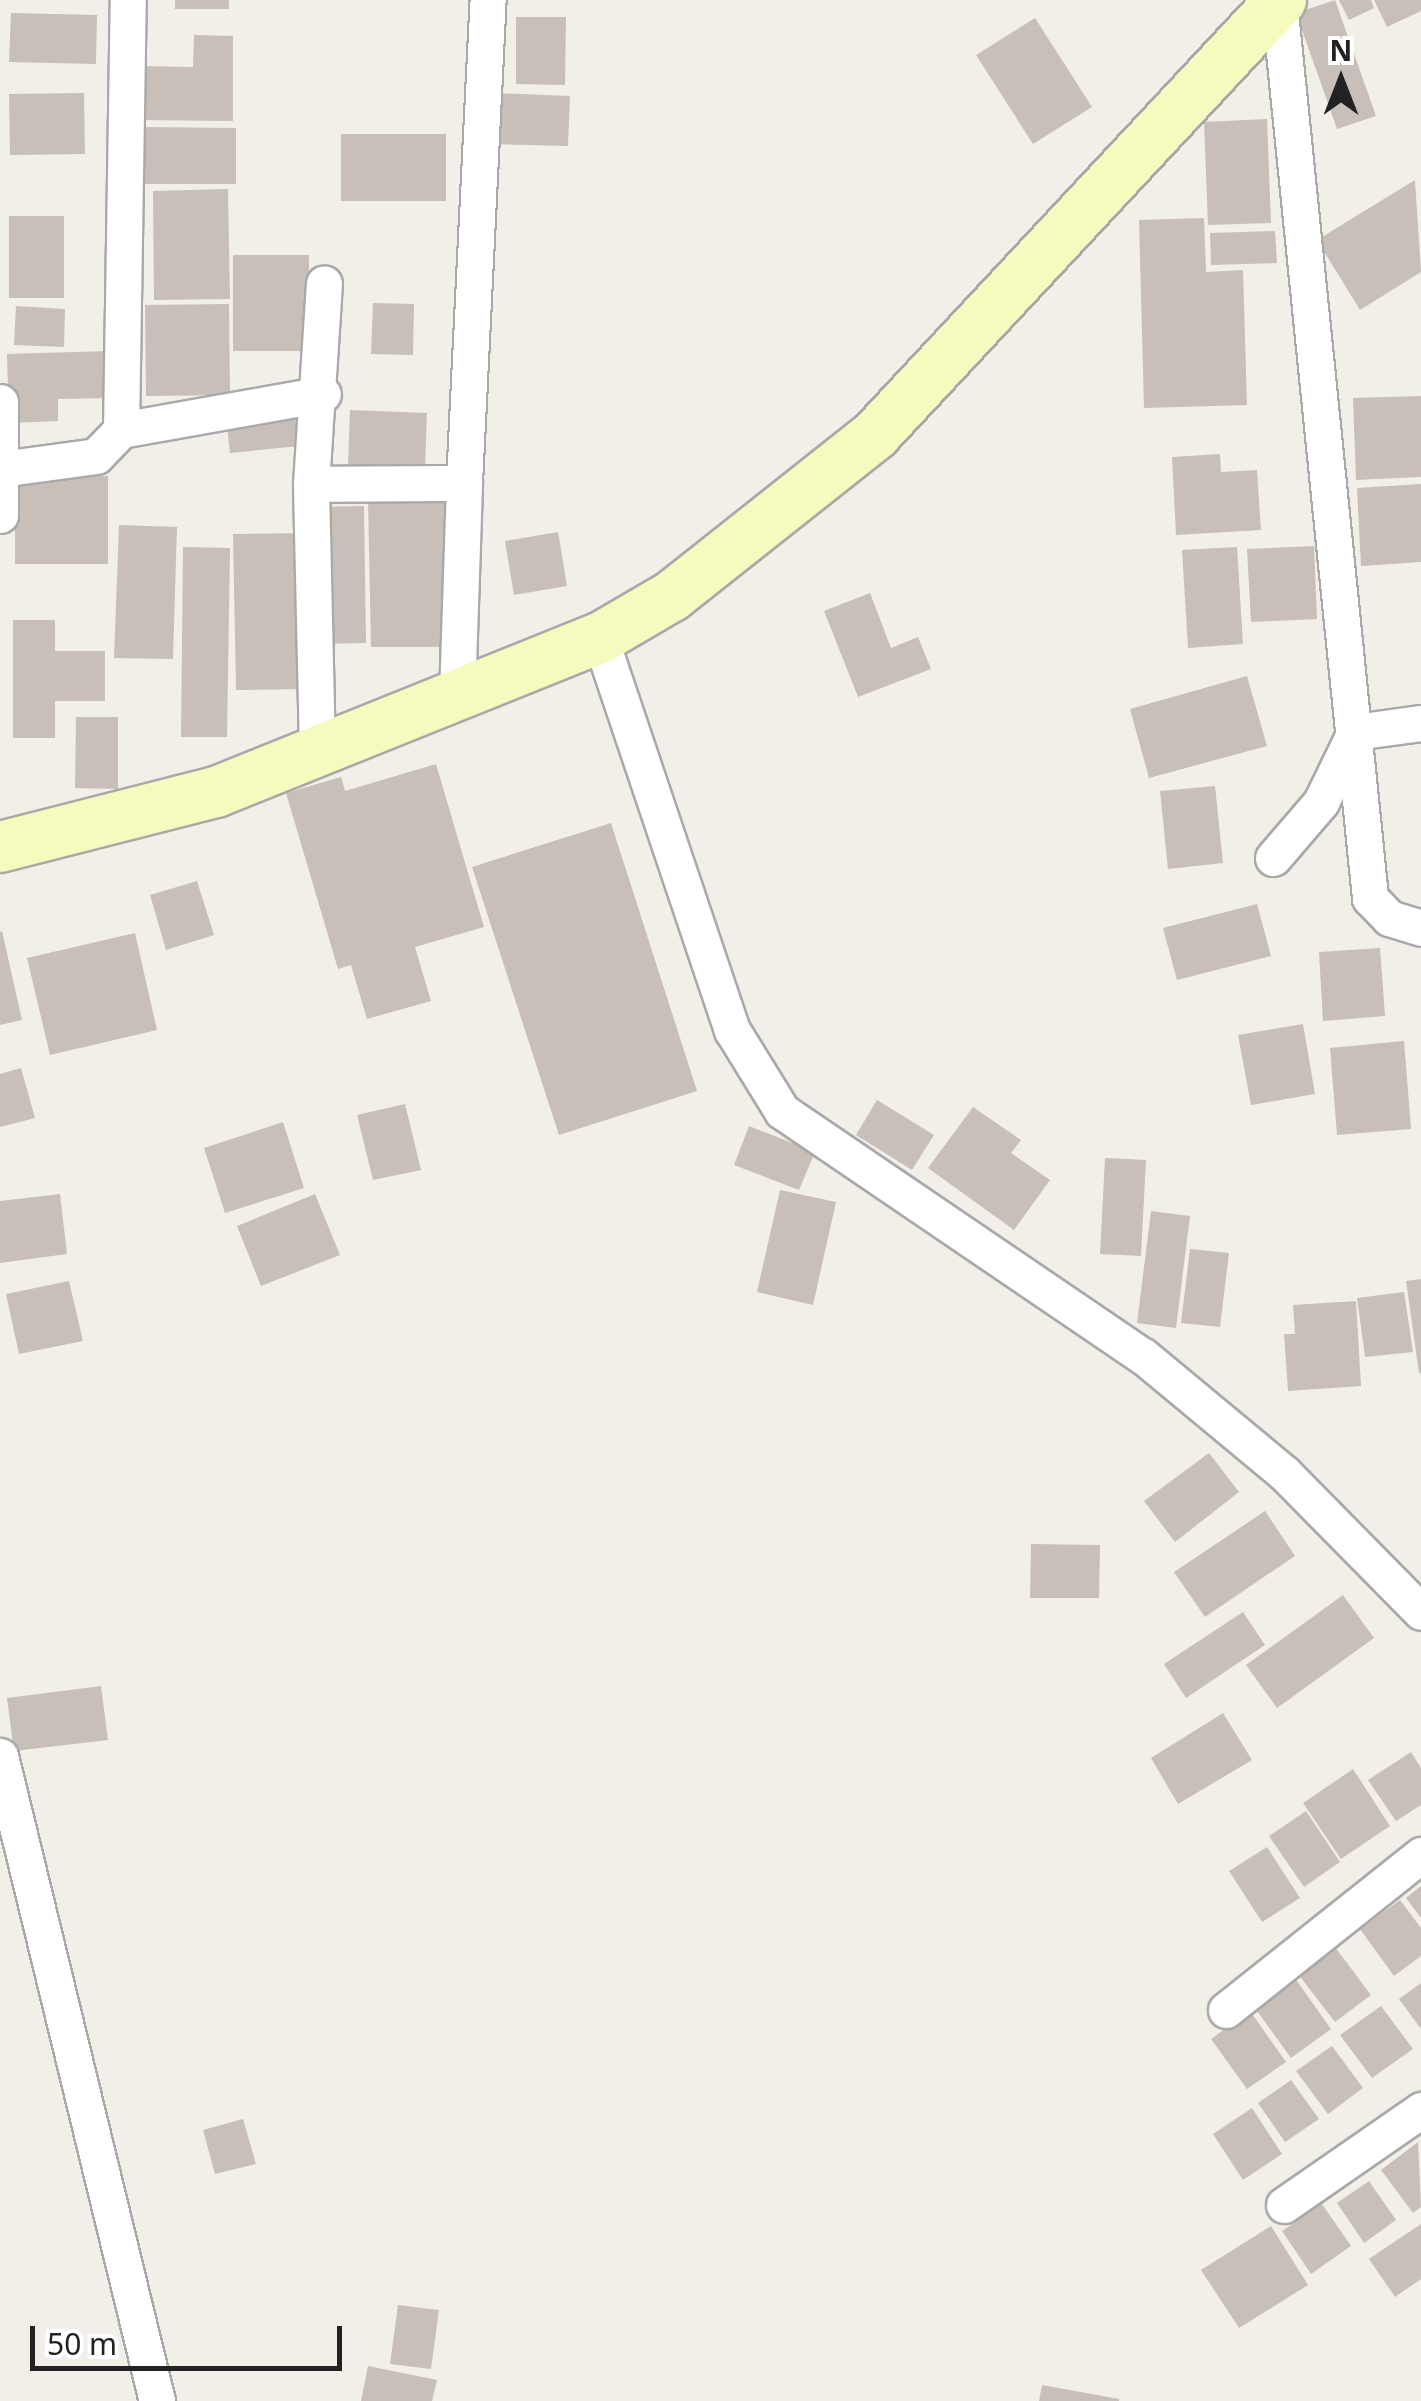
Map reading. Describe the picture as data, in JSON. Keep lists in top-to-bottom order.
{
  "scale_bar": "50 m",
  "north": "top"
}
